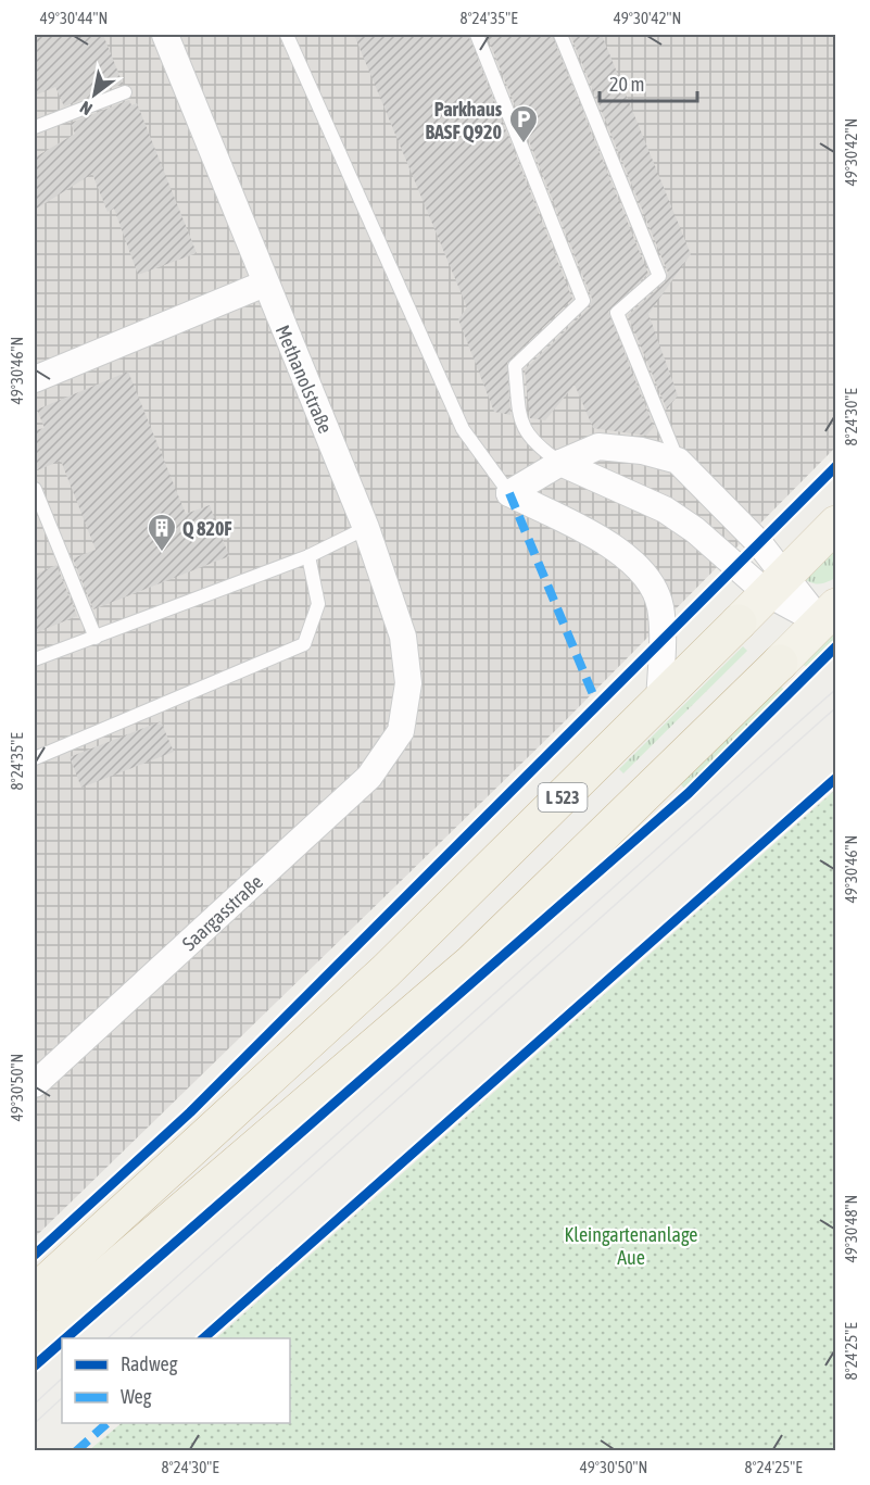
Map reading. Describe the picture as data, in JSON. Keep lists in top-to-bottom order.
{
  "streets": {
    "highway": ["L 523"],
    "street": ["Methanolstraße", "Saargasstraße"]
  },
  "crossings": [
    ["Methanolstraße", "Saargasstraße"]
  ],
  "parks": ["Kleingartenanlage Aue"],
  "places": {
    "parking": ["Parkhaus BASF Q920"],
    "building": ["Q 820F"]
  },
  "legend": ["Radweg", "Weg"],
  "scale_bar": "20 m",
  "north": "bottom left",
  "coordinates": [
    "49°30'44\"N",
    "8°24'35\"E",
    "49°30'42\"N",
    "49°30'46\"N",
    "8°24'30\"E",
    "49°30'50\"N",
    "49°30'48\"N",
    "8°24'25\"E"
  ]
}
